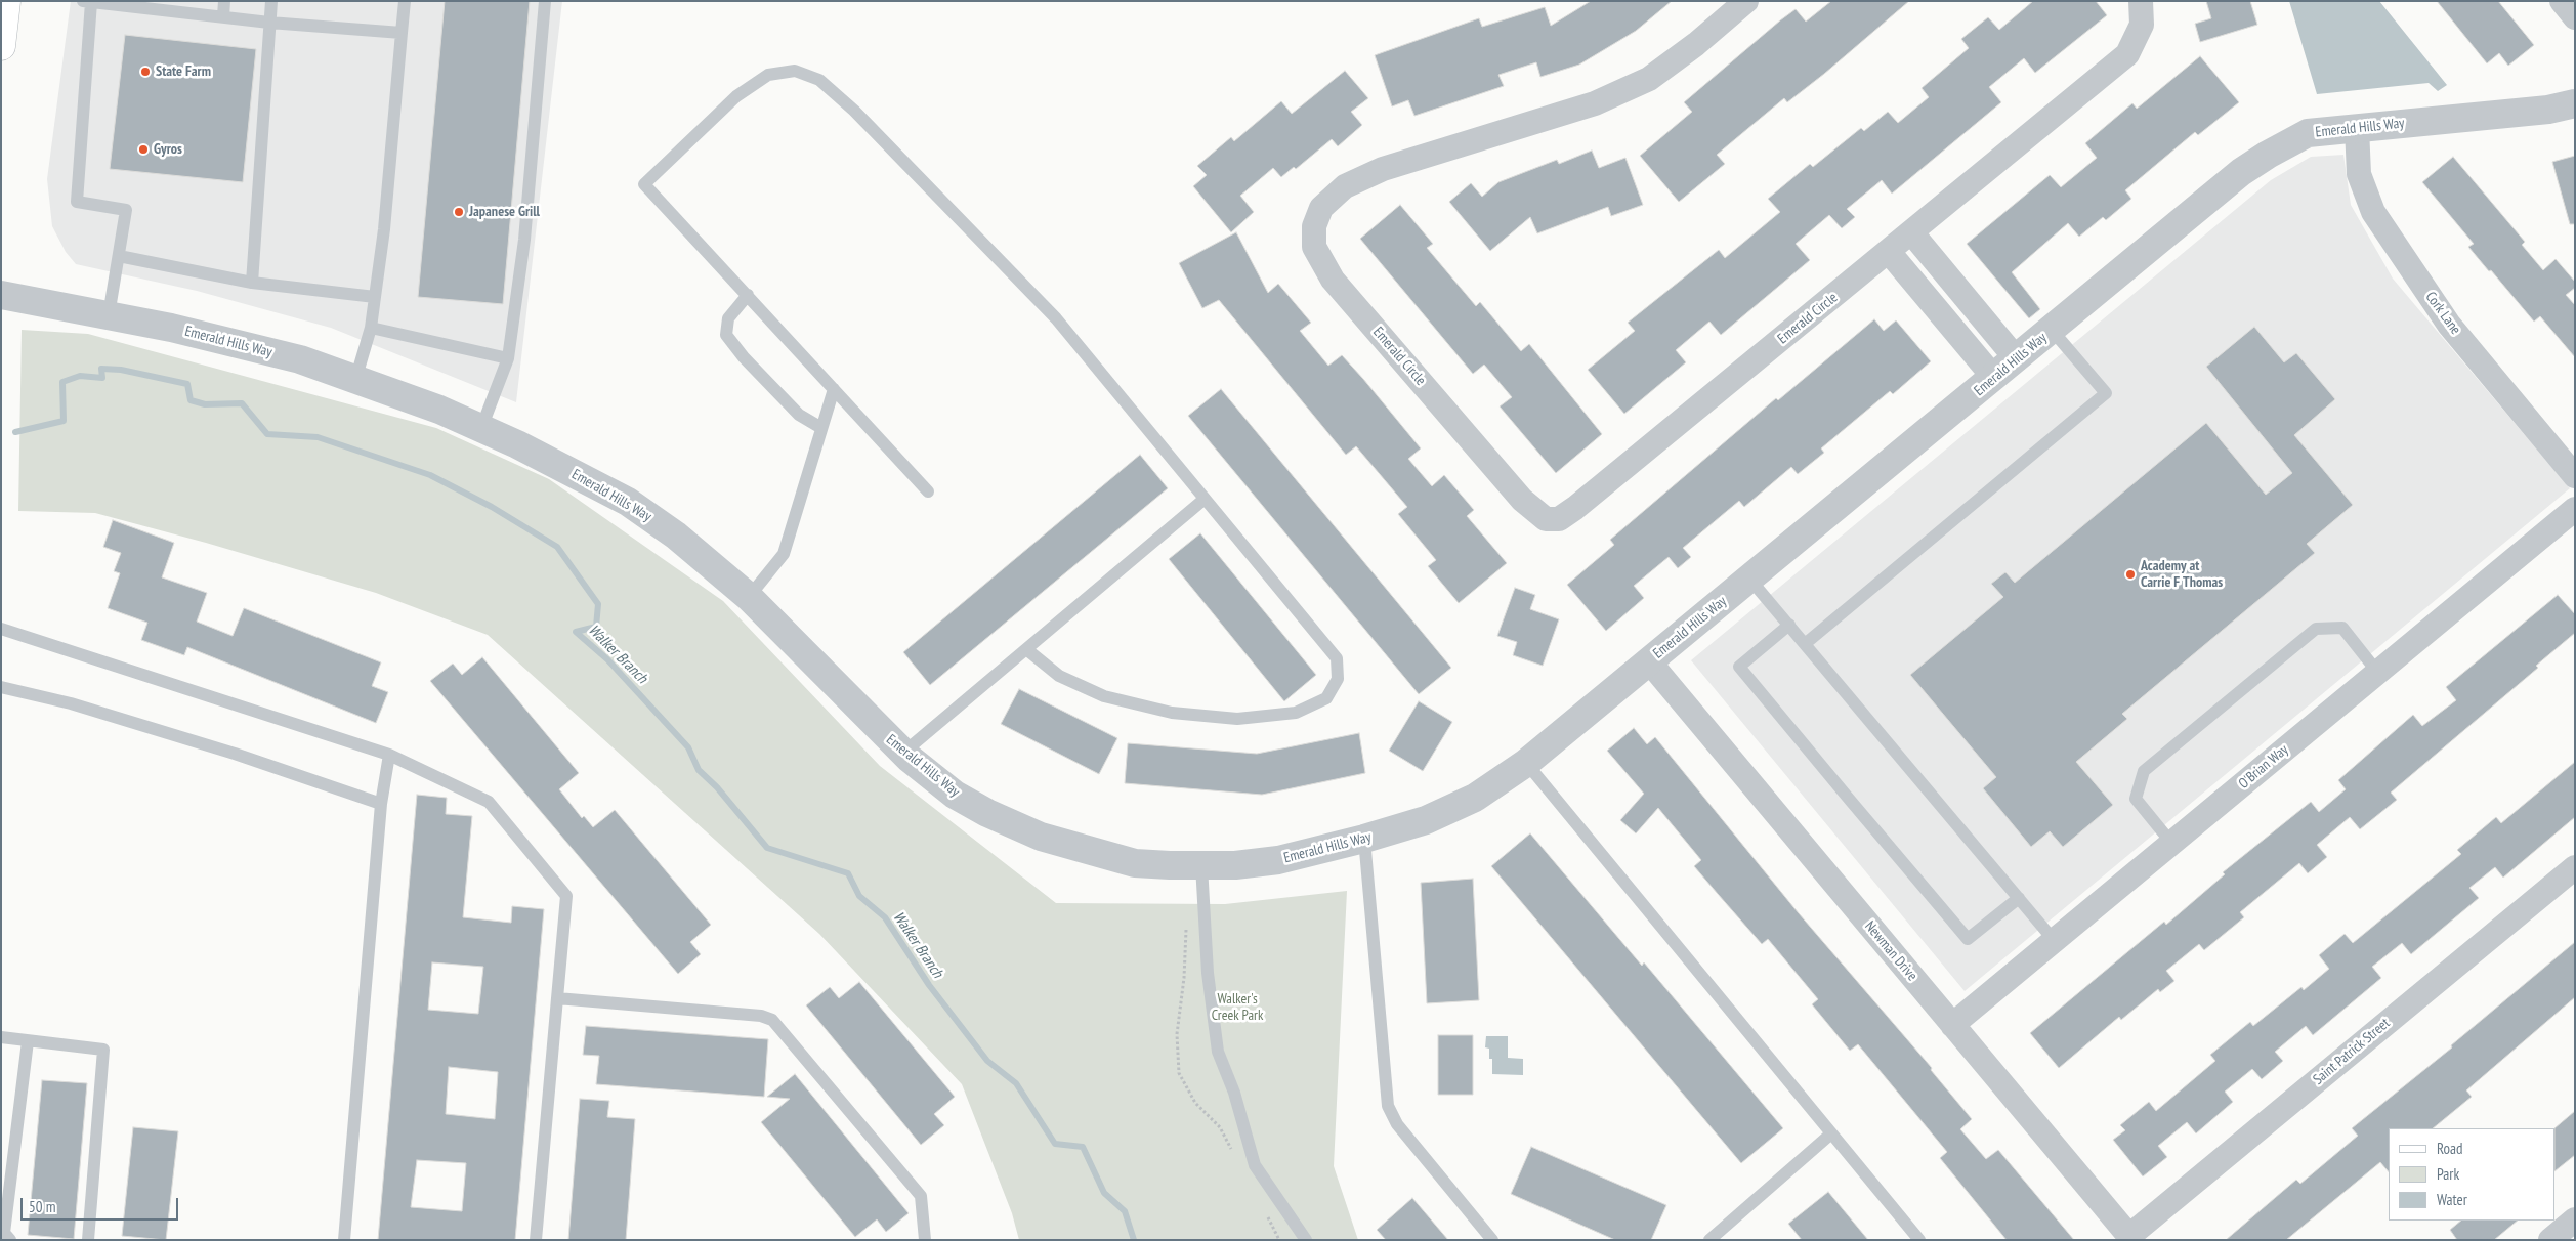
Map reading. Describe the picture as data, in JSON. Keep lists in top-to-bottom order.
{
  "streets": {
    "street": [
      "Emerald Hills Way",
      "Cork Lane",
      "Emerald Circle",
      "O'Brian Way",
      "Newman Drive",
      "Saint Patrick Street"
    ]
  },
  "crossings": [
    ["Emerald Hills Way", "Cork Lane"],
    ["Emerald Hills Way", "Newman Drive"],
    ["O'Brian Way", "Newman Drive"],
    ["Newman Drive", "Saint Patrick Street"]
  ],
  "water": ["Walker Branch"],
  "parks": ["Walker's Creek Park"],
  "places": [
    "State Farm",
    "Gyros",
    "Japanese Grill",
    "Academy at Carrie F Thomas"
  ],
  "legend": ["Road", "Park", "Water"],
  "scale_bar": "50 m"
}
